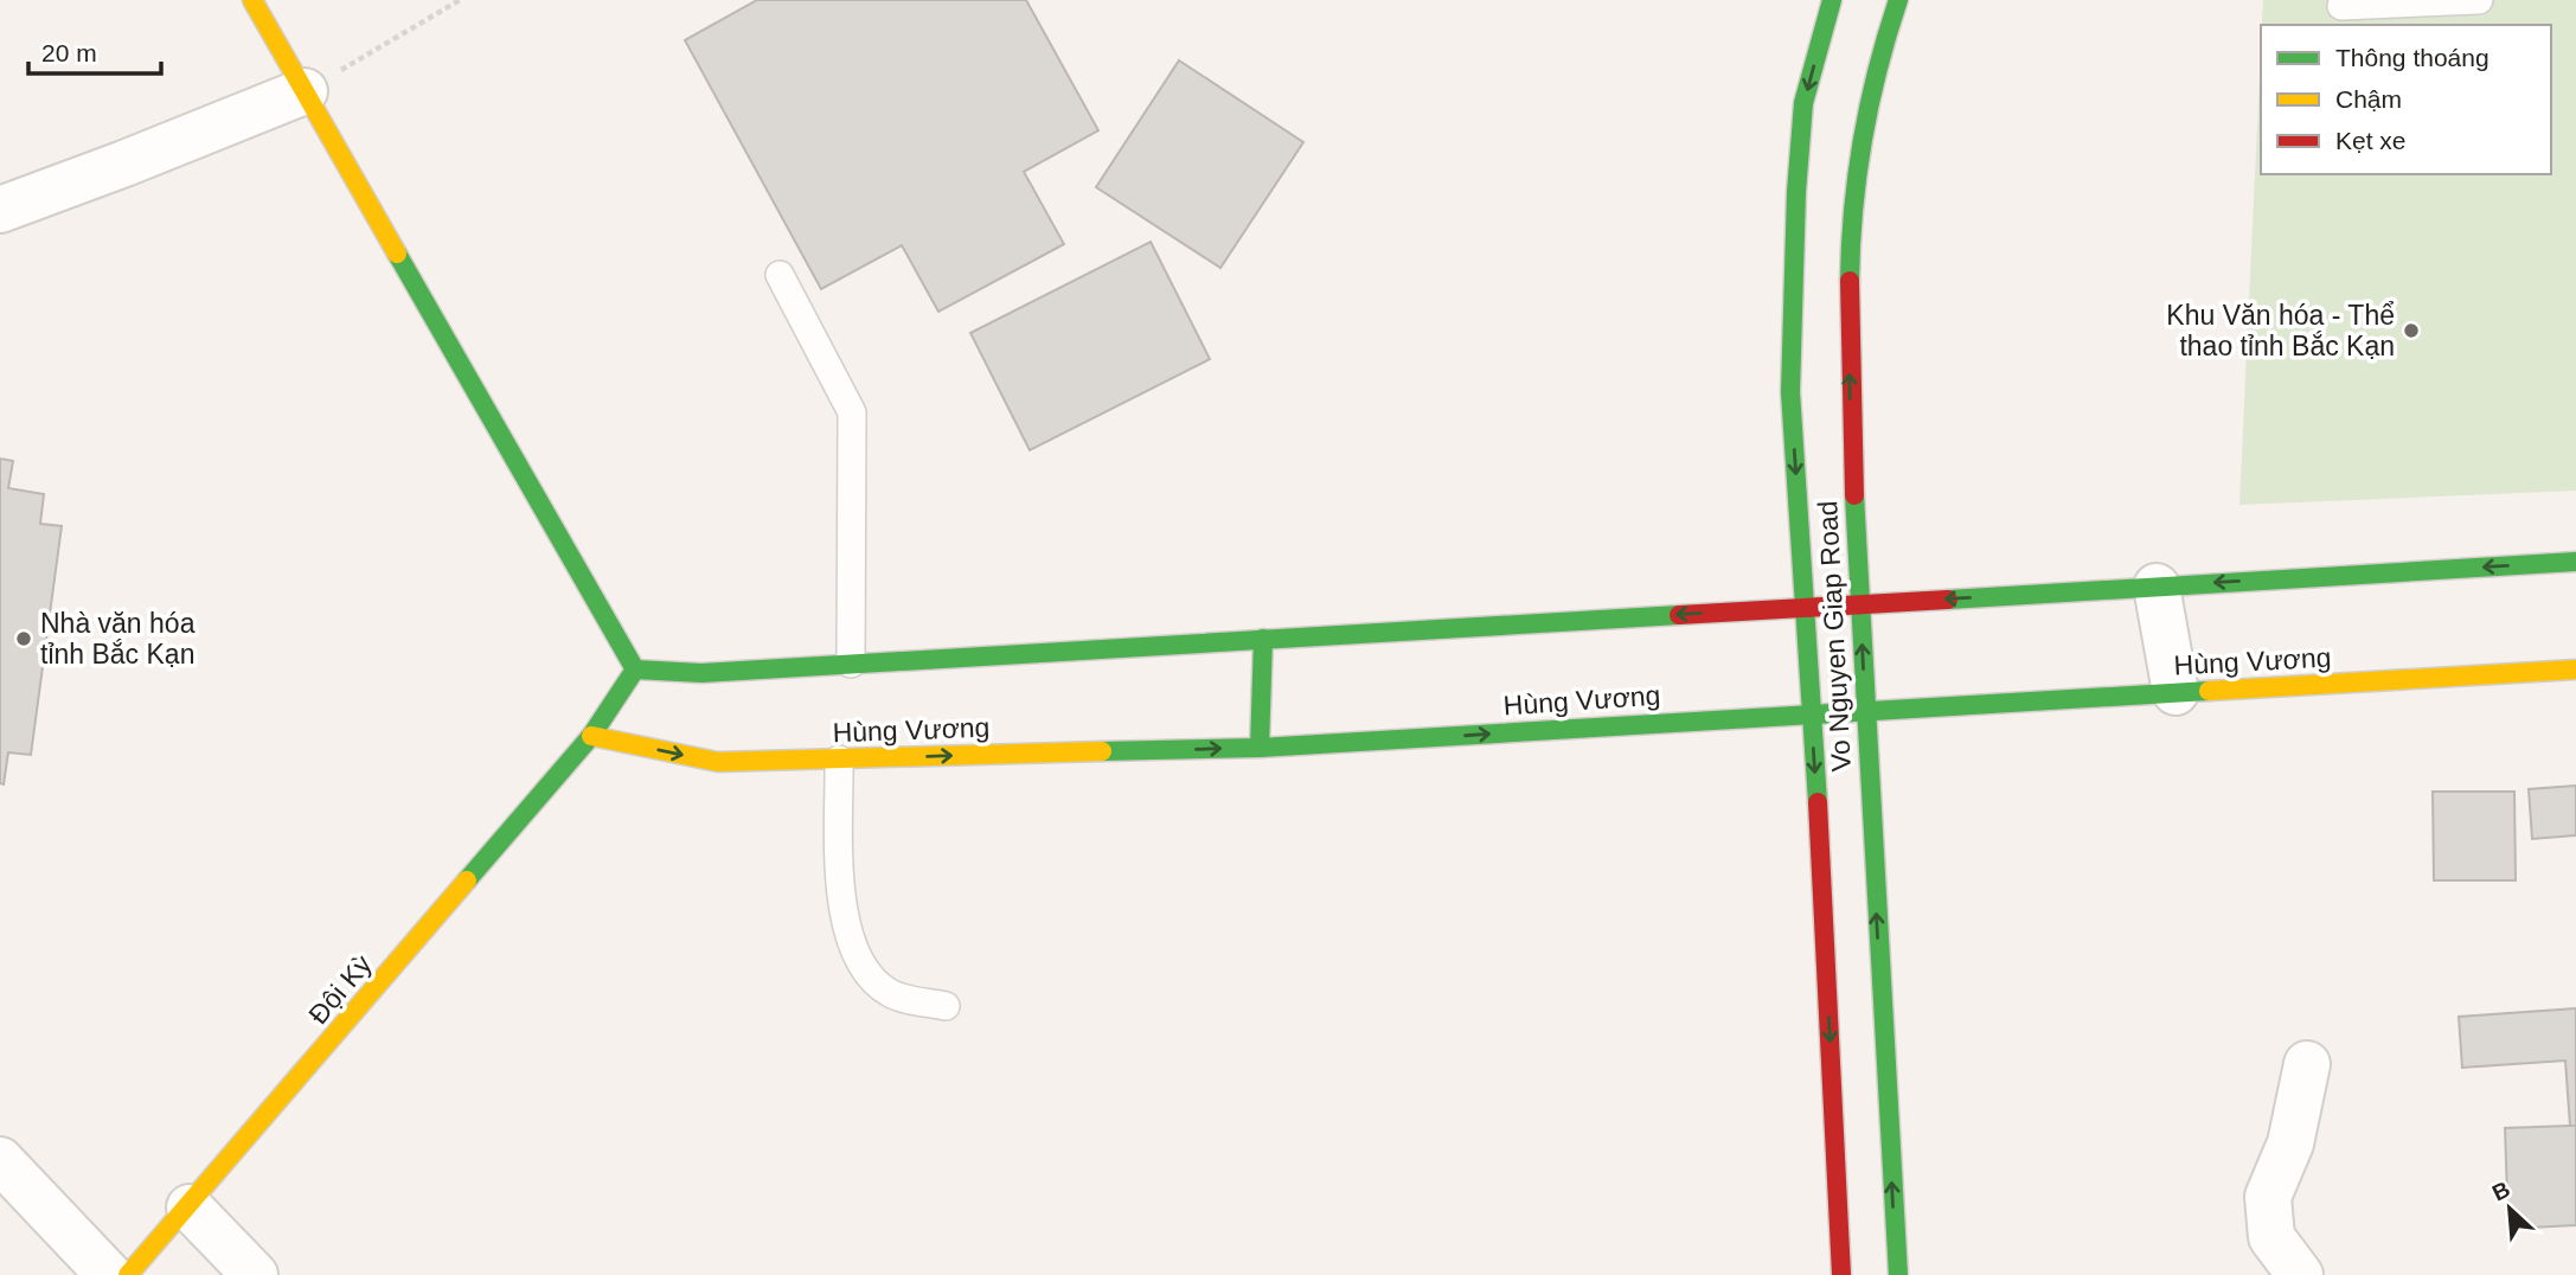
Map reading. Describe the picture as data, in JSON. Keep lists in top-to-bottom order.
{
  "streets": {
    "street": ["Vo Nguyen Giap Road", "Hùng Vương", "Đội Kỳ"]
  },
  "crossings": [
    ["Vo Nguyen Giap Road", "Hùng Vương"],
    ["Hùng Vương", "Đội Kỳ"]
  ],
  "places": ["Khu Văn hóa - Thể thao tỉnh Bắc Kạn", "Nhà văn hóa tỉnh Bắc Kạn"],
  "legend": ["Thông thoáng", "Chậm", "Kẹt xe"],
  "scale_bar": "20 m",
  "north": "top left"
}
